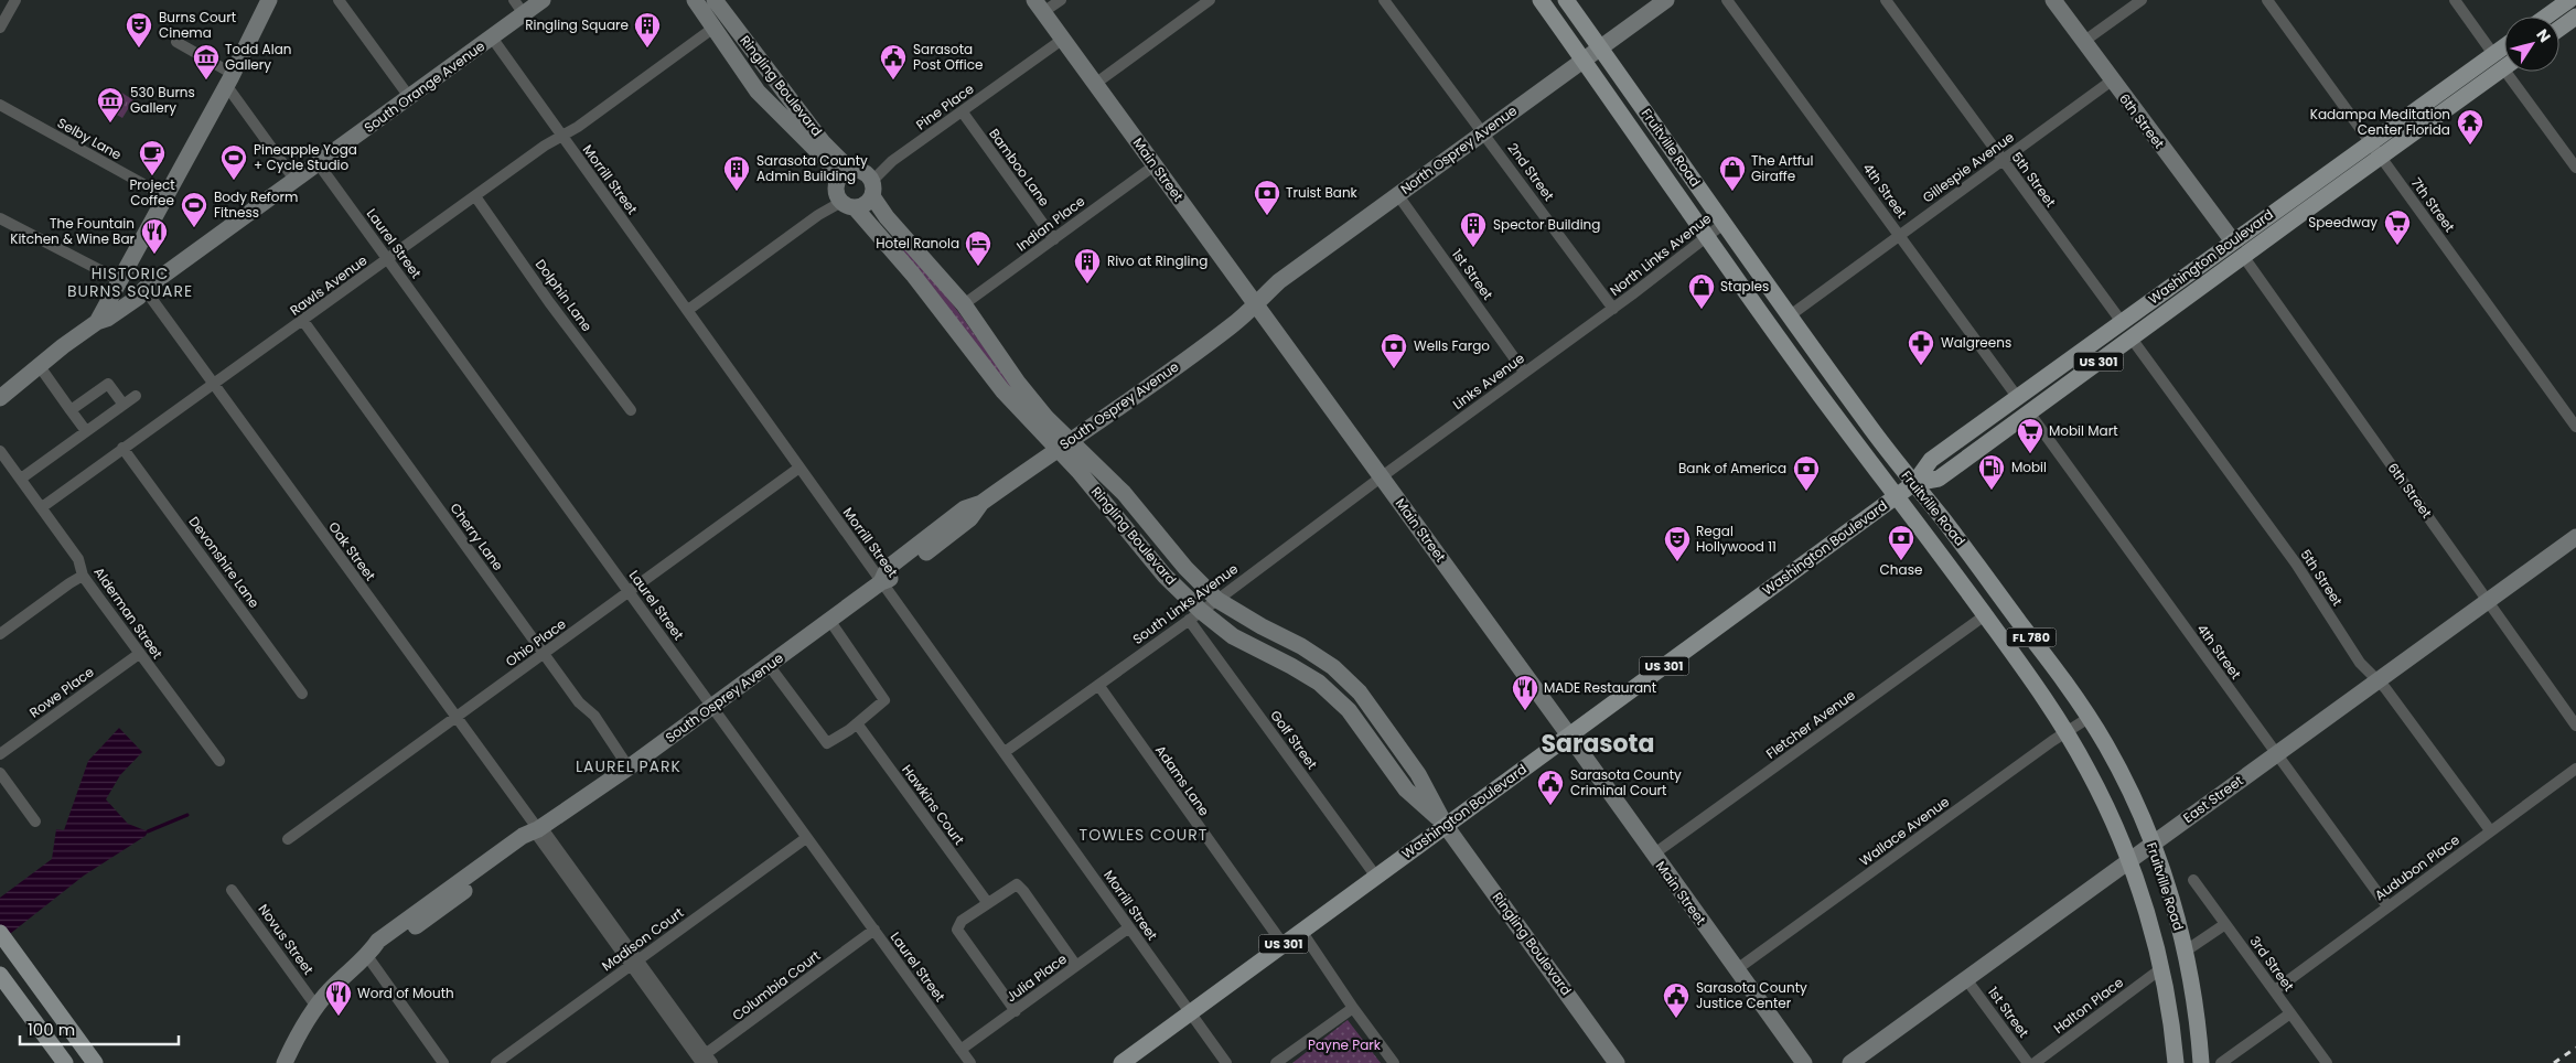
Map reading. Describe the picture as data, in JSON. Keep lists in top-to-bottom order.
{
  "streets": {
    "main road": [
      "Fruitville Road",
      "Washington Boulevard",
      "US 301",
      "FL 780"
    ],
    "street": [
      "Ringling Boulevard",
      "South Orange Avenue",
      "Pine Place",
      "6th Street",
      "Selby Lane",
      "North Osprey Avenue",
      "Bamboo Lane",
      "Gillespie Avenue",
      "Main Street",
      "2nd Street",
      "Morrill Street",
      "5th Street",
      "4th Street",
      "7th Street",
      "Indian Place",
      "Laurel Street",
      "North Links Avenue",
      "1st Street",
      "Rawls Avenue",
      "Dolphin Lane",
      "Links Avenue",
      "South Osprey Avenue",
      "Cherry Lane",
      "Oak Street",
      "Devonshire Lane",
      "South Links Avenue",
      "Alderman Street",
      "Ohio Place",
      "Rowe Place",
      "Fletcher Avenue",
      "Golf Street",
      "Adams Lane",
      "East Street",
      "Hawkins Court",
      "Wallace Avenue",
      "Audubon Place",
      "Novus Street",
      "Madison Court",
      "3rd Street",
      "Julia Place",
      "Columbia Court",
      "Halton Place"
    ]
  },
  "crossings": [
    ["Ringling Boulevard", "Pine Place"],
    ["Ringling Boulevard", "Indian Place"],
    ["Ringling Boulevard", "Washington Boulevard"],
    ["Ringling Boulevard", "Rawls Avenue"],
    ["Ringling Boulevard", "South Osprey Avenue"],
    ["Ringling Boulevard", "South Links Avenue"],
    ["Ringling Boulevard", "Golf Street"],
    ["South Orange Avenue", "Morrill Street"],
    ["South Orange Avenue", "Laurel Street"],
    ["South Orange Avenue", "Oak Street"],
    ["Pine Place", "Bamboo Lane"],
    ["Pine Place", "Main Street"],
    ["6th Street", "Gillespie Avenue"],
    ["6th Street", "Washington Boulevard"],
    ["6th Street", "East Street"],
    ["Fruitville Road", "North Osprey Avenue"],
    ["Fruitville Road", "Gillespie Avenue"],
    ["Fruitville Road", "North Links Avenue"],
    ["Fruitville Road", "Washington Boulevard"],
    ["Fruitville Road", "Fletcher Avenue"],
    ["Fruitville Road", "East Street"],
    ["Fruitville Road", "Wallace Avenue"],
    ["Fruitville Road", "Halton Place"],
    ["North Osprey Avenue", "Main Street"],
    ["North Osprey Avenue", "2nd Street"],
    ["North Osprey Avenue", "1st Street"],
    ["North Osprey Avenue", "South Osprey Avenue"],
    ["Bamboo Lane", "Indian Place"],
    ["Gillespie Avenue", "5th Street"],
    ["Gillespie Avenue", "4th Street"],
    ["Main Street", "Indian Place"],
    ["Main Street", "Washington Boulevard"],
    ["Main Street", "Links Avenue"],
    ["Main Street", "South Osprey Avenue"],
    ["Main Street", "South Links Avenue"],
    ["Main Street", "Fletcher Avenue"],
    ["Main Street", "Wallace Avenue"],
    ["2nd Street", "North Links Avenue"],
    ["2nd Street", "Links Avenue"],
    ["Morrill Street", "Washington Boulevard"],
    ["Morrill Street", "Rawls Avenue"],
    ["Morrill Street", "South Osprey Avenue"],
    ["Morrill Street", "South Links Avenue"],
    ["Morrill Street", "Ohio Place"],
    ["Morrill Street", "Julia Place"],
    ["5th Street", "Washington Boulevard"],
    ["5th Street", "East Street"],
    ["5th Street", "Audubon Place"],
    ["4th Street", "Washington Boulevard"],
    ["4th Street", "East Street"],
    ["4th Street", "Audubon Place"],
    ["7th Street", "Washington Boulevard"],
    ["Laurel Street", "Rawls Avenue"],
    ["Laurel Street", "South Osprey Avenue"],
    ["Laurel Street", "Ohio Place"],
    ["Laurel Street", "Madison Court"],
    ["Laurel Street", "Julia Place"],
    ["Laurel Street", "Columbia Court"],
    ["North Links Avenue", "Links Avenue"],
    ["Washington Boulevard", "Golf Street"],
    ["Washington Boulevard", "Adams Lane"],
    ["1st Street", "Links Avenue"],
    ["1st Street", "East Street"],
    ["Rawls Avenue", "Dolphin Lane"],
    ["Rawls Avenue", "Cherry Lane"],
    ["Rawls Avenue", "Oak Street"],
    ["Rawls Avenue", "Devonshire Lane"],
    ["Rawls Avenue", "Alderman Street"],
    ["Links Avenue", "South Links Avenue"],
    ["South Osprey Avenue", "Cherry Lane"],
    ["South Osprey Avenue", "Oak Street"],
    ["South Osprey Avenue", "Novus Street"],
    ["Cherry Lane", "Ohio Place"],
    ["Oak Street", "Ohio Place"],
    ["Oak Street", "Madison Court"],
    ["Oak Street", "Columbia Court"],
    ["South Links Avenue", "Golf Street"],
    ["South Links Avenue", "Adams Lane"],
    ["Alderman Street", "Rowe Place"],
    ["Audubon Place", "3rd Street"]
  ],
  "districts": [
    "HISTORIC BURNS SQUARE",
    "Sarasota",
    "LAUREL PARK",
    "TOWLES COURT"
  ],
  "parks": ["Payne Park"],
  "places": {
    "theatre": ["Burns Court Cinema", "Regal Hollywood 11"],
    "building": [
      "Ringling Square",
      "Sarasota County Admin Building",
      "Spector Building",
      "Rivo at Ringling"
    ],
    "museum": ["Todd Alan Gallery", "530 Burns Gallery"],
    "public building": ["Sarasota Post Office", "Sarasota County Criminal Court", "Sarasota County Justice Center"],
    "temple": ["Kadampa Meditation Center Florida"],
    "cafe": ["Project Coffee"],
    "sports": ["Pineapple Yoga + Cycle Studio", "Body Reform Fitness"],
    "shop": ["The Artful Giraffe", "Staples"],
    "bank": [
      "Truist Bank",
      "Wells Fargo",
      "Bank of America",
      "Chase"
    ],
    "supermarket": ["Speedway", "Mobil Mart"],
    "restaurant": ["The Fountain Kitchen & Wine Bar", "MADE Restaurant", "Word of Mouth"],
    "hotel": ["Hotel Ranola"],
    "pharmacy": ["Walgreens"],
    "fuel station": ["Mobil"]
  },
  "scale_bar": "100 m",
  "north": "top right"
}
